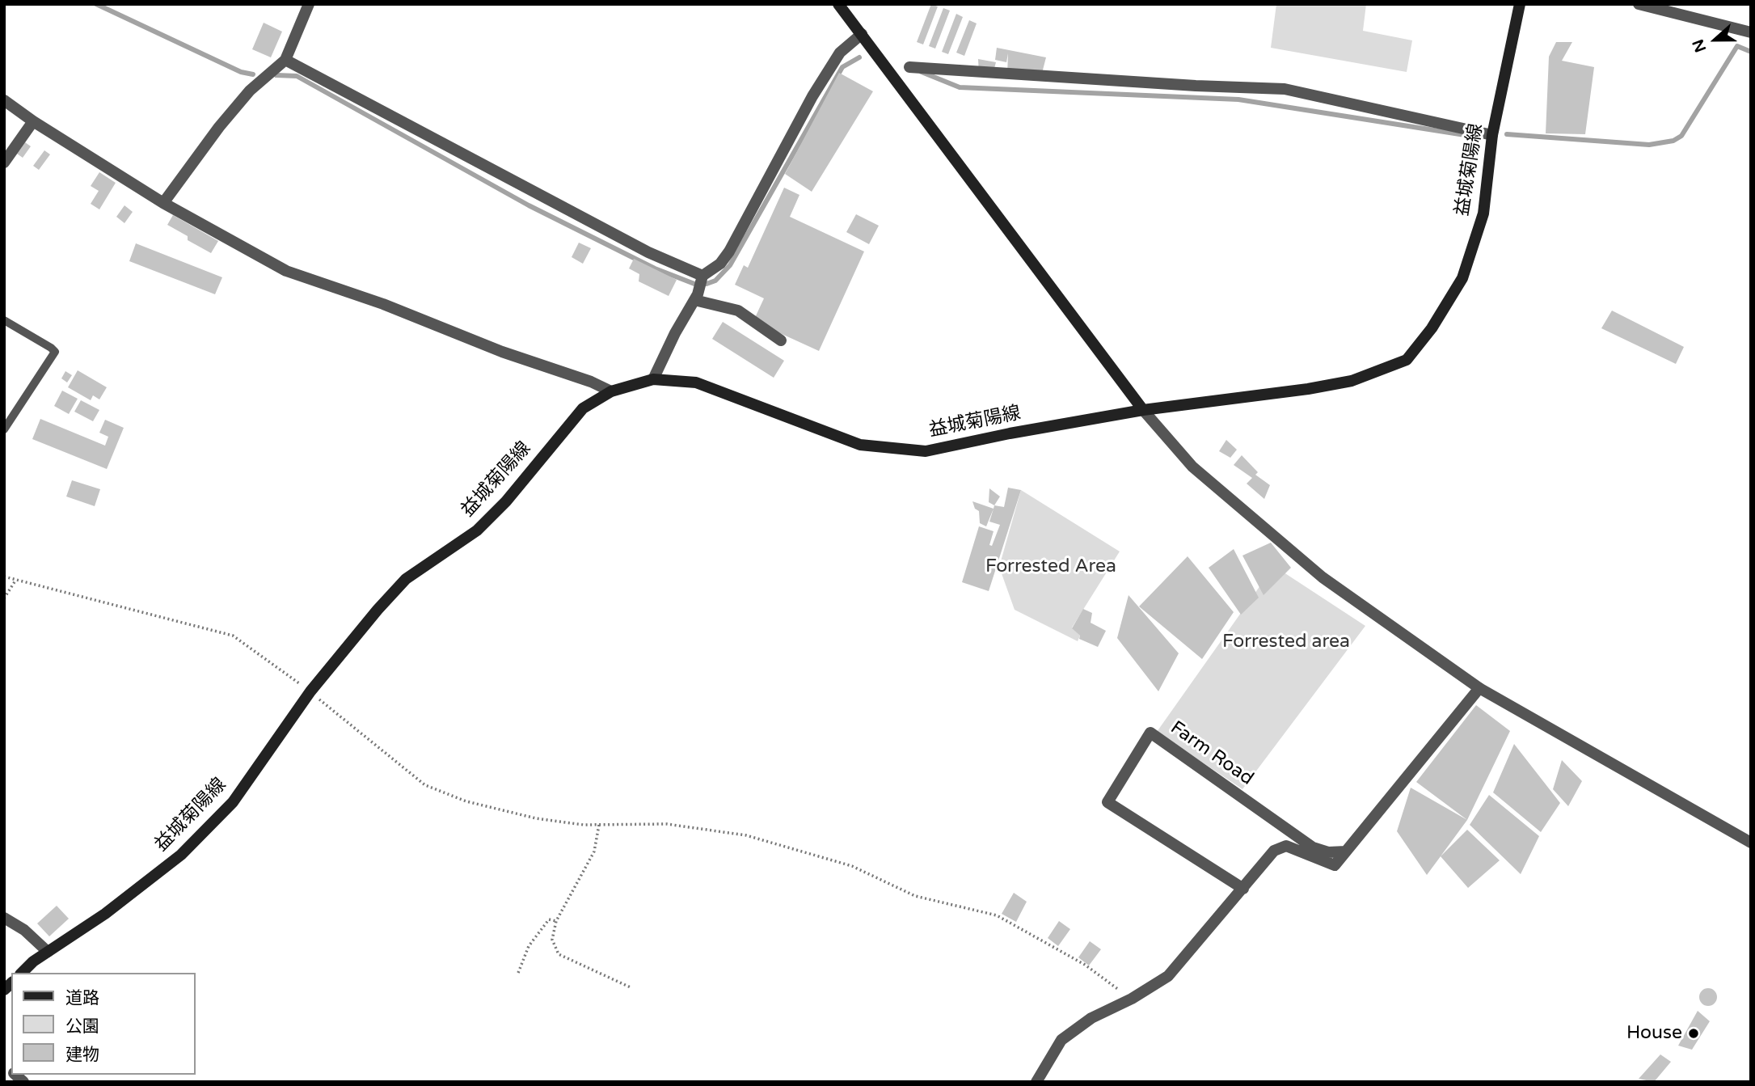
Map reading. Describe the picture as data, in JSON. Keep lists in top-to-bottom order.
{
  "streets": {
    "main road": ["益城菊陽線"],
    "street": ["Farm Road"]
  },
  "parks": ["Forrested Area", "Forrested area"],
  "places": ["House"],
  "legend": ["道路", "公園", "建物"],
  "north": "left"
}
